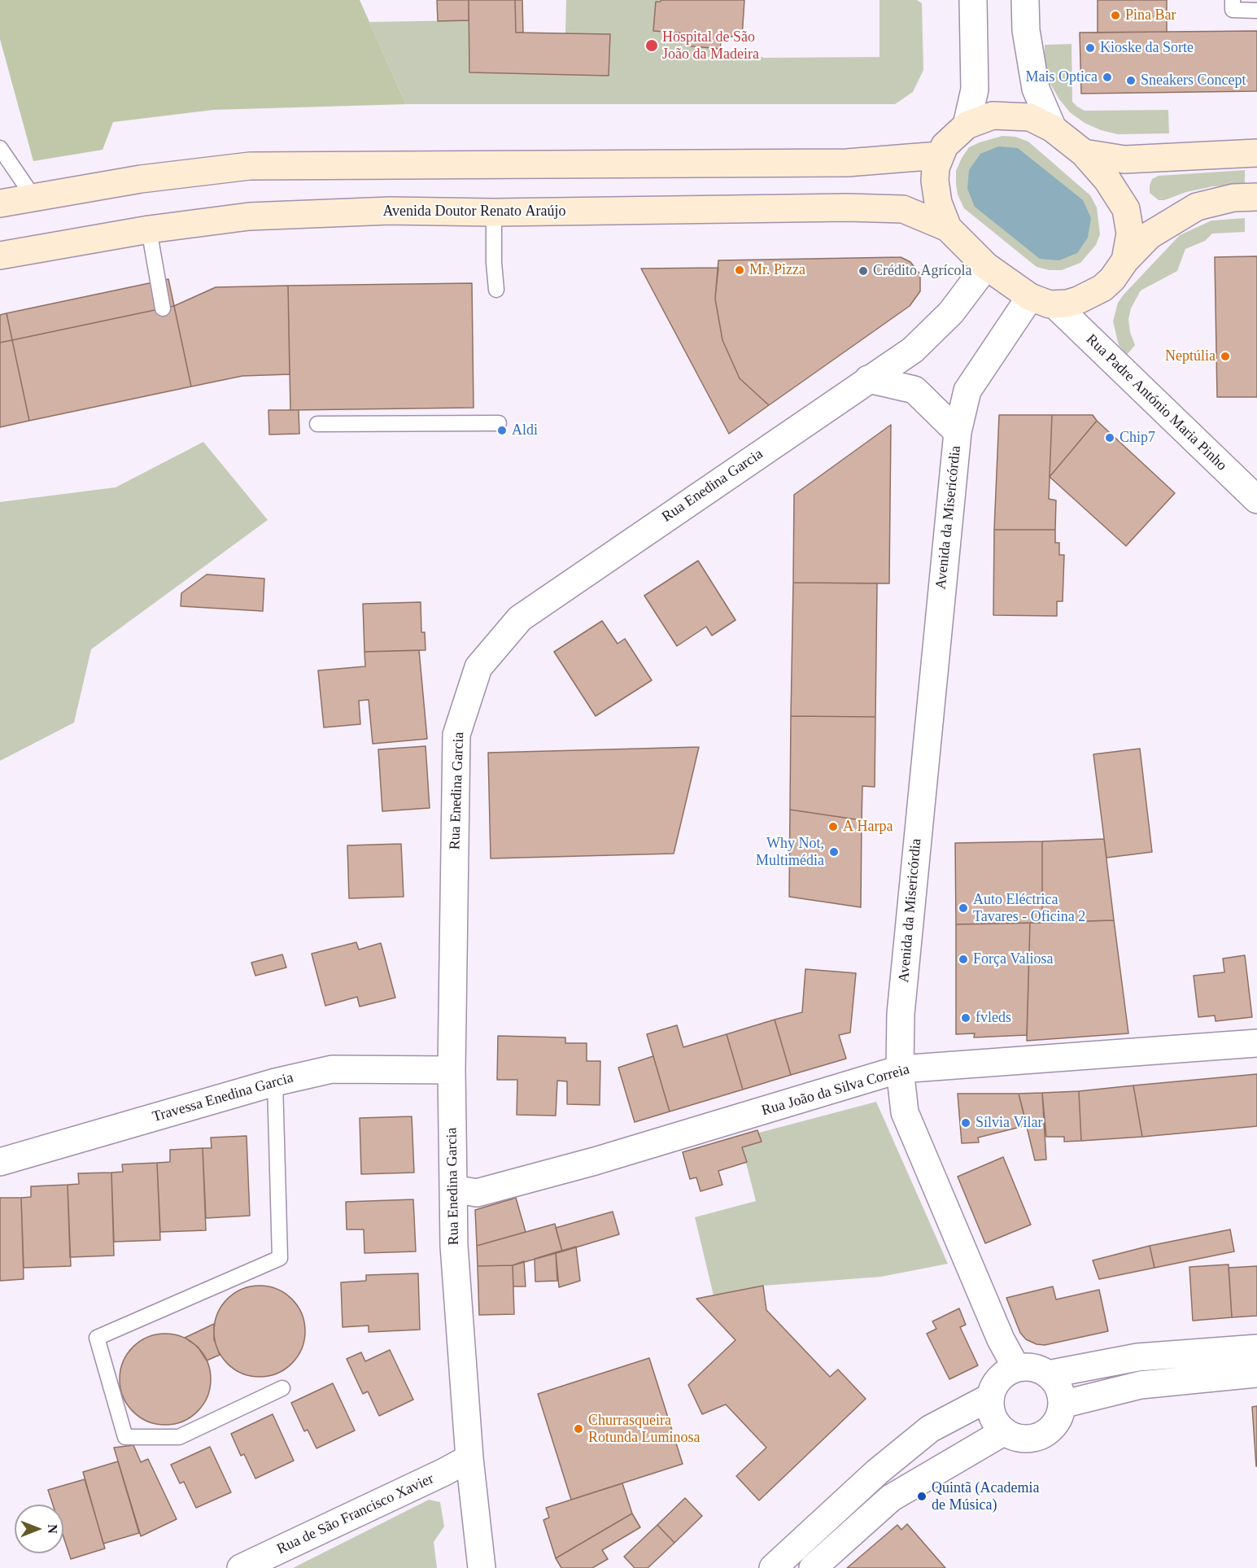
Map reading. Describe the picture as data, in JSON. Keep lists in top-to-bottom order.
{
  "streets": {
    "main road": ["Avenida Doutor Renato Araújo"],
    "street": [
      "Rua Padre António Maria Pinho",
      "Rua Enedina Garcia",
      "Avenida da Misericórdia",
      "Rua João da Silva Correia",
      "Travessa Enedina Garcia",
      "Rua de São Francisco Xavier"
    ]
  },
  "crossings": [
    ["Avenida Doutor Renato Araújo", "Rua Padre António Maria Pinho"],
    ["Avenida Doutor Renato Araújo", "Rua Enedina Garcia"],
    ["Avenida Doutor Renato Araújo", "Avenida da Misericórdia"],
    ["Rua Enedina Garcia", "Avenida da Misericórdia"],
    ["Rua Enedina Garcia", "Rua João da Silva Correia"],
    ["Rua Enedina Garcia", "Travessa Enedina Garcia"],
    ["Rua Enedina Garcia", "Rua de São Francisco Xavier"],
    ["Avenida da Misericórdia", "Rua João da Silva Correia"]
  ],
  "places": [
    "Pina Bar",
    "Hospital de São João da Madeira",
    "Kioske da Sorte",
    "Mais Optica",
    "Sneakers Concept",
    "Mr. Pizza",
    "Crédito Agrícola",
    "Neptúlia",
    "Aldi",
    "Chip7",
    "A Harpa",
    "Why Not, Multimédia",
    "Auto Eléctrica Tavares - Oficina 2",
    "Força Valiosa",
    "fvleds",
    "Sílvia Vilar",
    "Churrasqueira Rotunda Luminosa",
    "Quintã (Academia de Música)"
  ],
  "north": "right"
}
